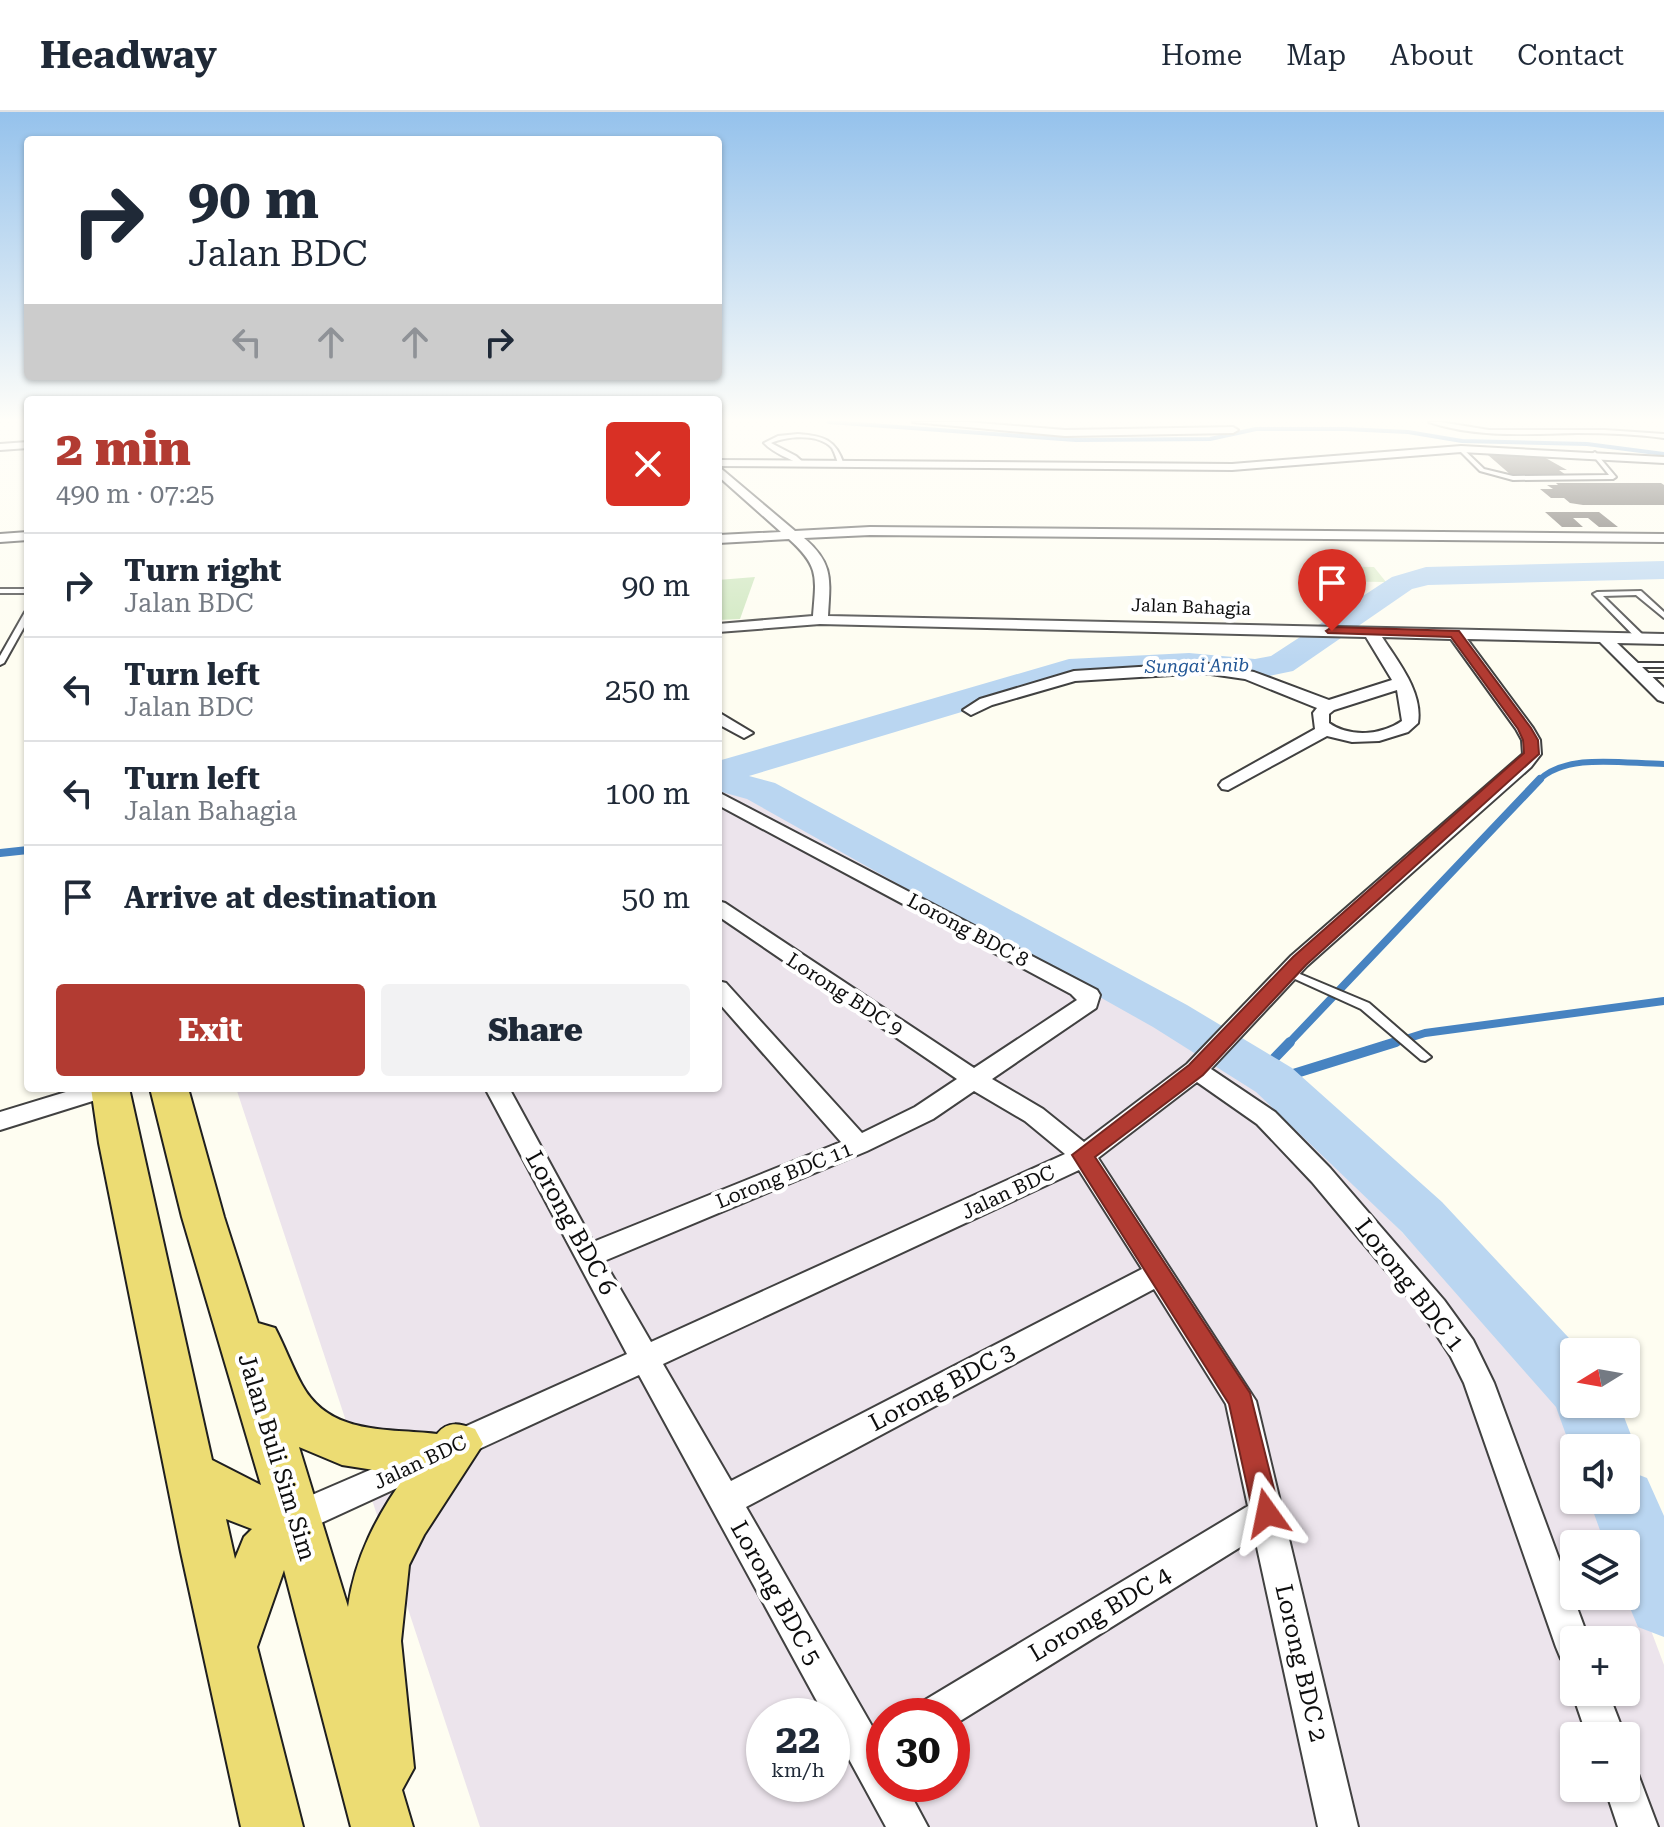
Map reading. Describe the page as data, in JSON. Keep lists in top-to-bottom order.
{
  "streets": {
    "main road": ["Jalan Buli Sim Sim"],
    "street": [
      "Jalan Bahagia",
      "Lorong BDC 8",
      "Lorong BDC 9",
      "Lorong BDC 11",
      "Jalan BDC",
      "Lorong BDC 6",
      "Lorong BDC 1",
      "Lorong BDC 3",
      "Lorong BDC 5",
      "Lorong BDC 4",
      "Lorong BDC 2"
    ]
  },
  "crossings": [
    ["Jalan Bahagia", "Jalan BDC"],
    ["Lorong BDC 8", "Lorong BDC 9"],
    ["Lorong BDC 8", "Lorong BDC 11"],
    ["Lorong BDC 8", "Lorong BDC 2"],
    ["Lorong BDC 9", "Lorong BDC 11"],
    ["Lorong BDC 9", "Lorong BDC 2"],
    ["Lorong BDC 11", "Lorong BDC 6"],
    ["Lorong BDC 11", "Lorong BDC 2"],
    ["Jalan BDC", "Lorong BDC 6"],
    ["Jalan BDC", "Lorong BDC 1"],
    ["Jalan BDC", "Jalan Buli Sim Sim"],
    ["Jalan BDC", "Lorong BDC 5"],
    ["Jalan BDC", "Lorong BDC 2"],
    ["Lorong BDC 6", "Lorong BDC 5"],
    ["Lorong BDC 3", "Lorong BDC 5"],
    ["Lorong BDC 3", "Lorong BDC 2"],
    ["Lorong BDC 4", "Lorong BDC 2"]
  ],
  "water": ["Sungai Anib"],
  "north": "left",
  "page": {
    "header": "Headway",
    "nav": [
      "Home",
      "Map",
      "About",
      "Contact"
    ],
    "turn": ["90 m", "Jalan BDC"],
    "heading": ["2 min", "490 m · 07:25"],
    "list": [
      {
        "name": "Turn right",
        "note": "Jalan BDC",
        "value": "90 m"
      },
      {
        "name": "Turn left",
        "note": "Jalan BDC",
        "value": "250 m"
      },
      {
        "name": "Turn left",
        "note": "Jalan Bahagia",
        "value": "100 m"
      },
      {
        "name": "Arrive at destination",
        "value": "50 m"
      }
    ],
    "buttons": ["Exit", "Share"],
    "map_buttons": ["+", "−"],
    "speed": "22 km/h",
    "limit": "30"
  }
}
